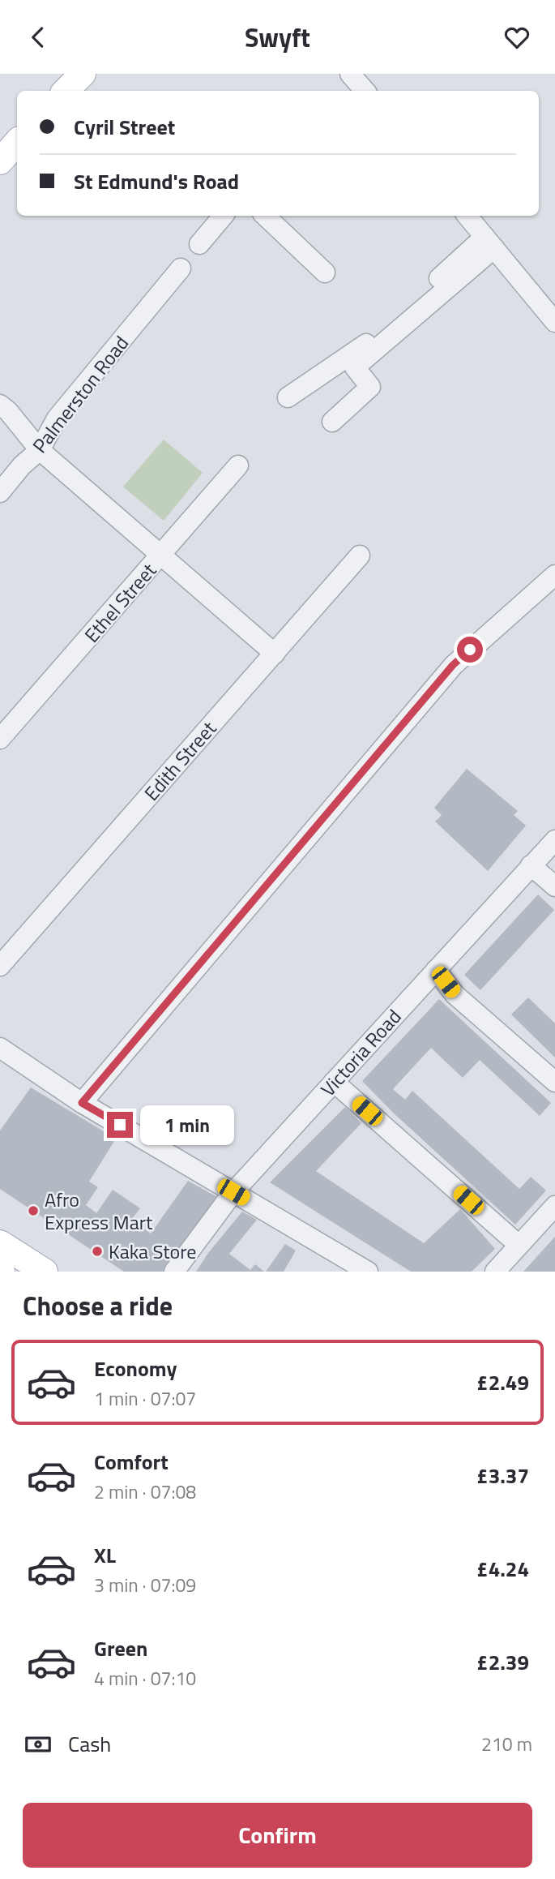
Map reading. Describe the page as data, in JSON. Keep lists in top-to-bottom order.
{
  "streets": {
    "street": [
      "Palmerston Road",
      "Ethel Street",
      "Edith Street",
      "Victoria Road"
    ]
  },
  "places": ["Afro Express Mart", "Kaka Store"],
  "page": {
    "header": "Swyft",
    "banner": ["Cyril Street", "St Edmund's Road"],
    "bubble": "1 min",
    "heading": "Choose a ride",
    "list": [
      {
        "name": "Economy",
        "note": "1 min · 07:07",
        "value": "£2.49"
      },
      {
        "name": "Comfort",
        "note": "2 min · 07:08",
        "value": "£3.37"
      },
      {
        "name": "XL",
        "note": "3 min · 07:09",
        "value": "£4.24"
      },
      {
        "name": "Green",
        "note": "4 min · 07:10",
        "value": "£2.39"
      }
    ],
    "pay": ["Cash", "210 m"],
    "buttons": "Confirm"
  }
}
